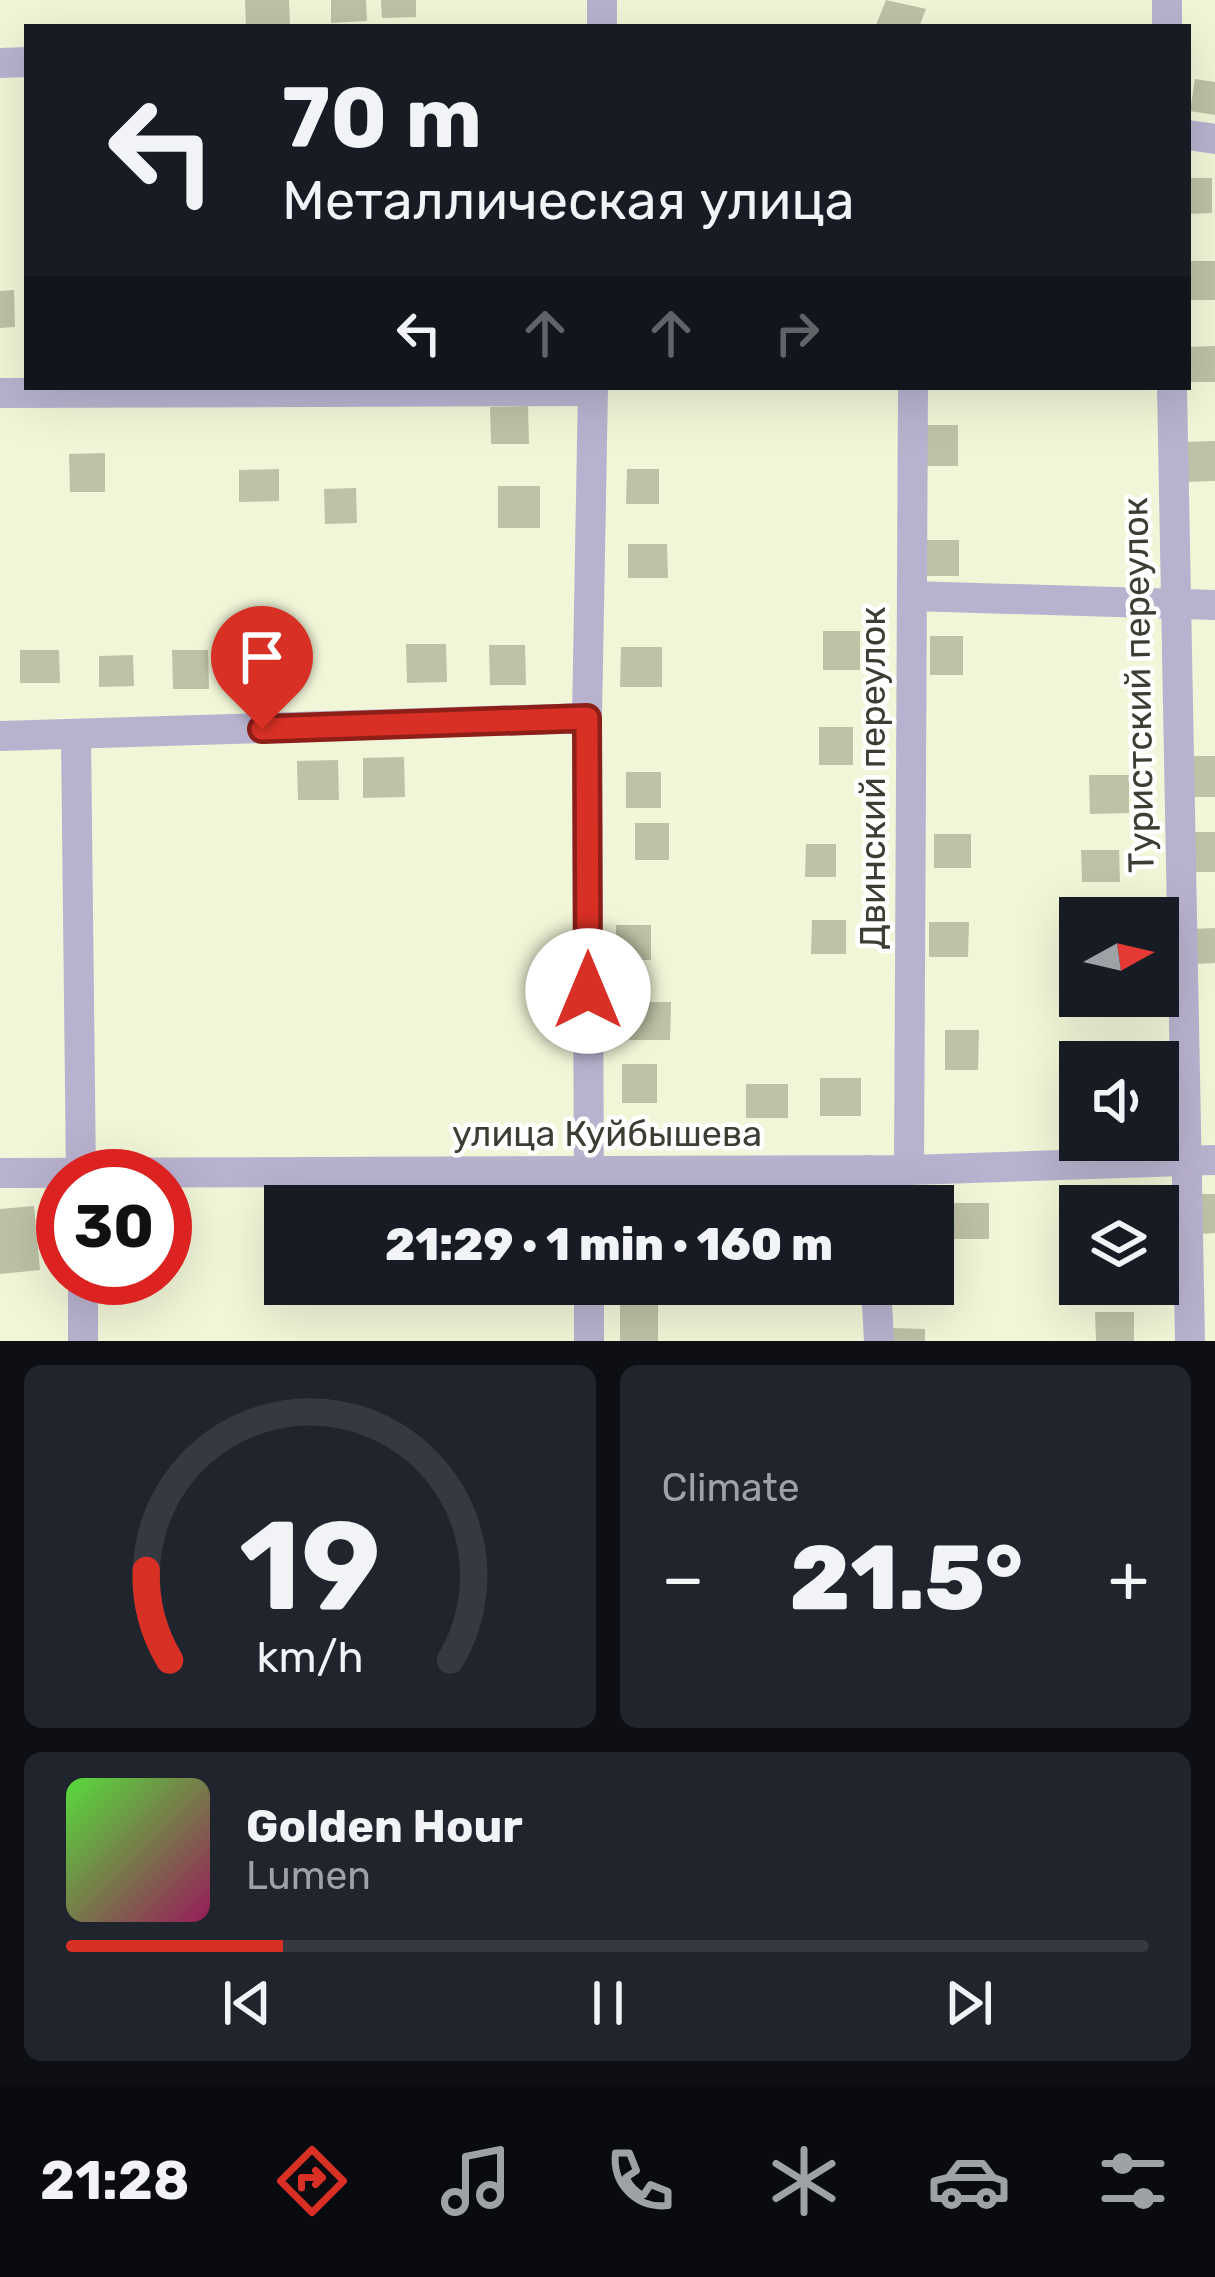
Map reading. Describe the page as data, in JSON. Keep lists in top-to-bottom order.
{
  "streets": {
    "street": ["Туристский переулок", "Двинский переулок", "улица Куйбышева"]
  },
  "crossings": [
    ["Туристский переулок", "улица Куйбышева"],
    ["Двинский переулок", "улица Куйбышева"]
  ],
  "north": "right",
  "page": {
    "turn": ["70 m", "Металлическая улица"],
    "limit": "30",
    "trip": "21:29 · 1 min · 160 m",
    "tile": "Climate",
    "heat": ["−", "21.5°", "+"],
    "song": ["Golden Hour", "Lumen"],
    "tabs": "21:28",
    "gauge": ["19", "km/h"]
  }
}
